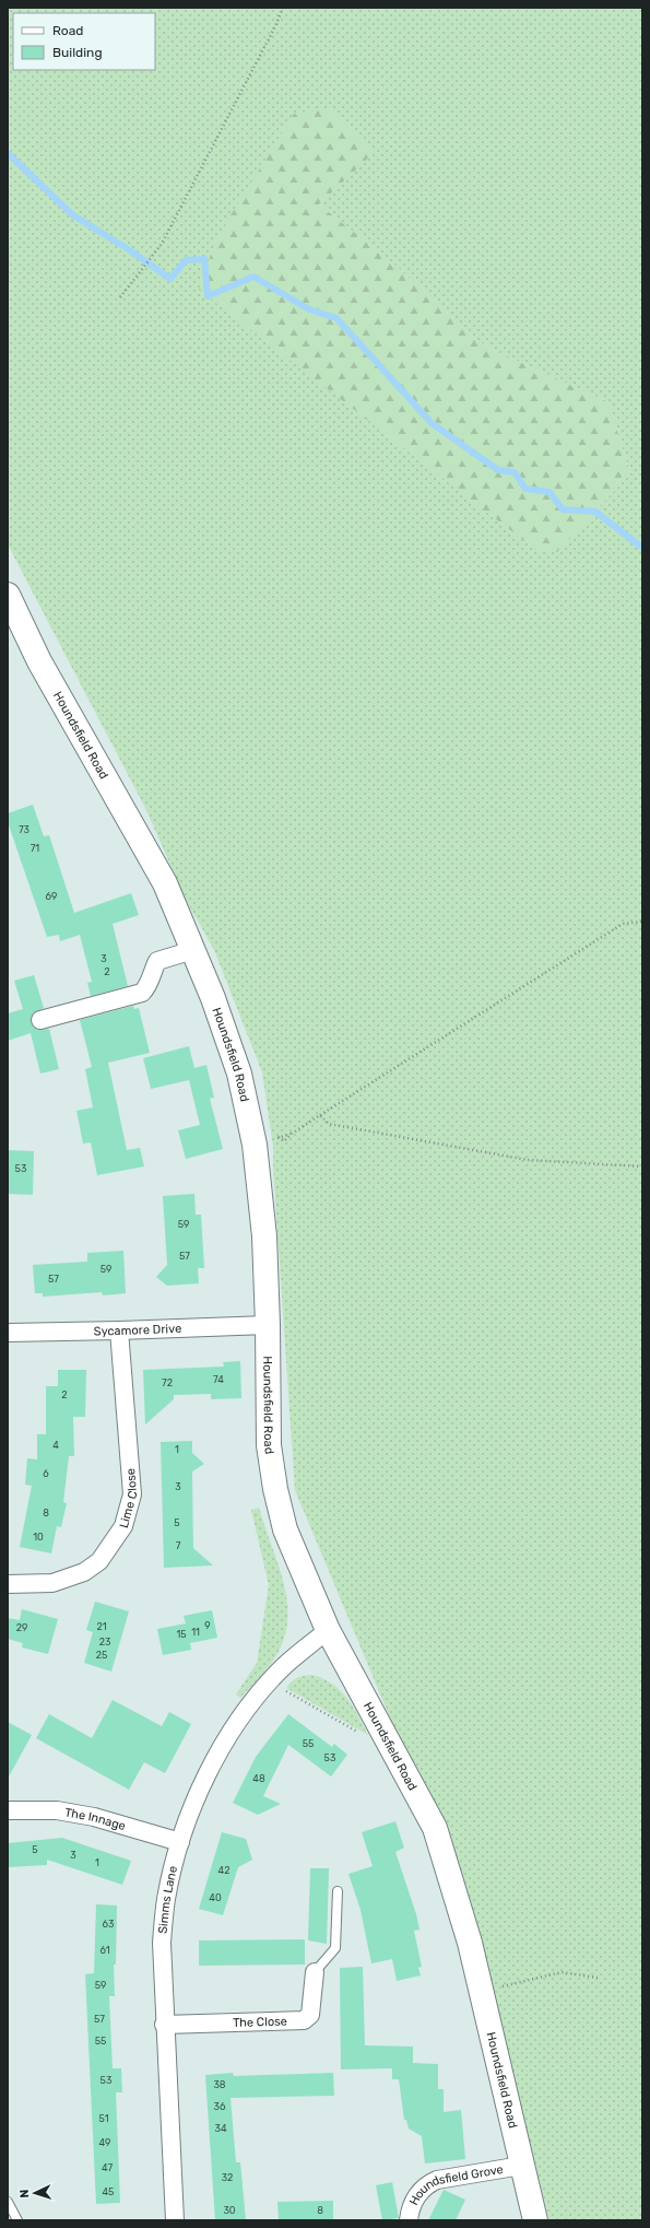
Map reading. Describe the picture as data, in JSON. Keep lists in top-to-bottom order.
{
  "streets": {
    "street": [
      "Houndsfield Road",
      "Sycamore Drive",
      "Lime Close",
      "The Innage",
      "Simms Lane",
      "The Close",
      "Houndsfield Grove"
    ]
  },
  "crossings": [
    ["Houndsfield Road", "Sycamore Drive"],
    ["Houndsfield Road", "Simms Lane"],
    ["Houndsfield Road", "Houndsfield Grove"],
    ["Sycamore Drive", "Lime Close"],
    ["The Innage", "Simms Lane"],
    ["Simms Lane", "The Close"]
  ],
  "house_numbers": [
    "73",
    "71",
    "69",
    "3",
    "2",
    "53",
    "59",
    "57",
    "59",
    "57",
    "74",
    "72",
    "2",
    "4",
    "1",
    "6",
    "3",
    "8",
    "5",
    "10",
    "7",
    "9",
    "21",
    "29",
    "11",
    "15",
    "23",
    "25",
    "55",
    "53",
    "48",
    "5",
    "3",
    "1",
    "42",
    "40",
    "63",
    "61",
    "59",
    "57",
    "55",
    "53",
    "38",
    "36",
    "51",
    "34",
    "49",
    "47",
    "32",
    "45",
    "30",
    "8"
  ],
  "legend": ["Road", "Building"],
  "north": "left"
}
